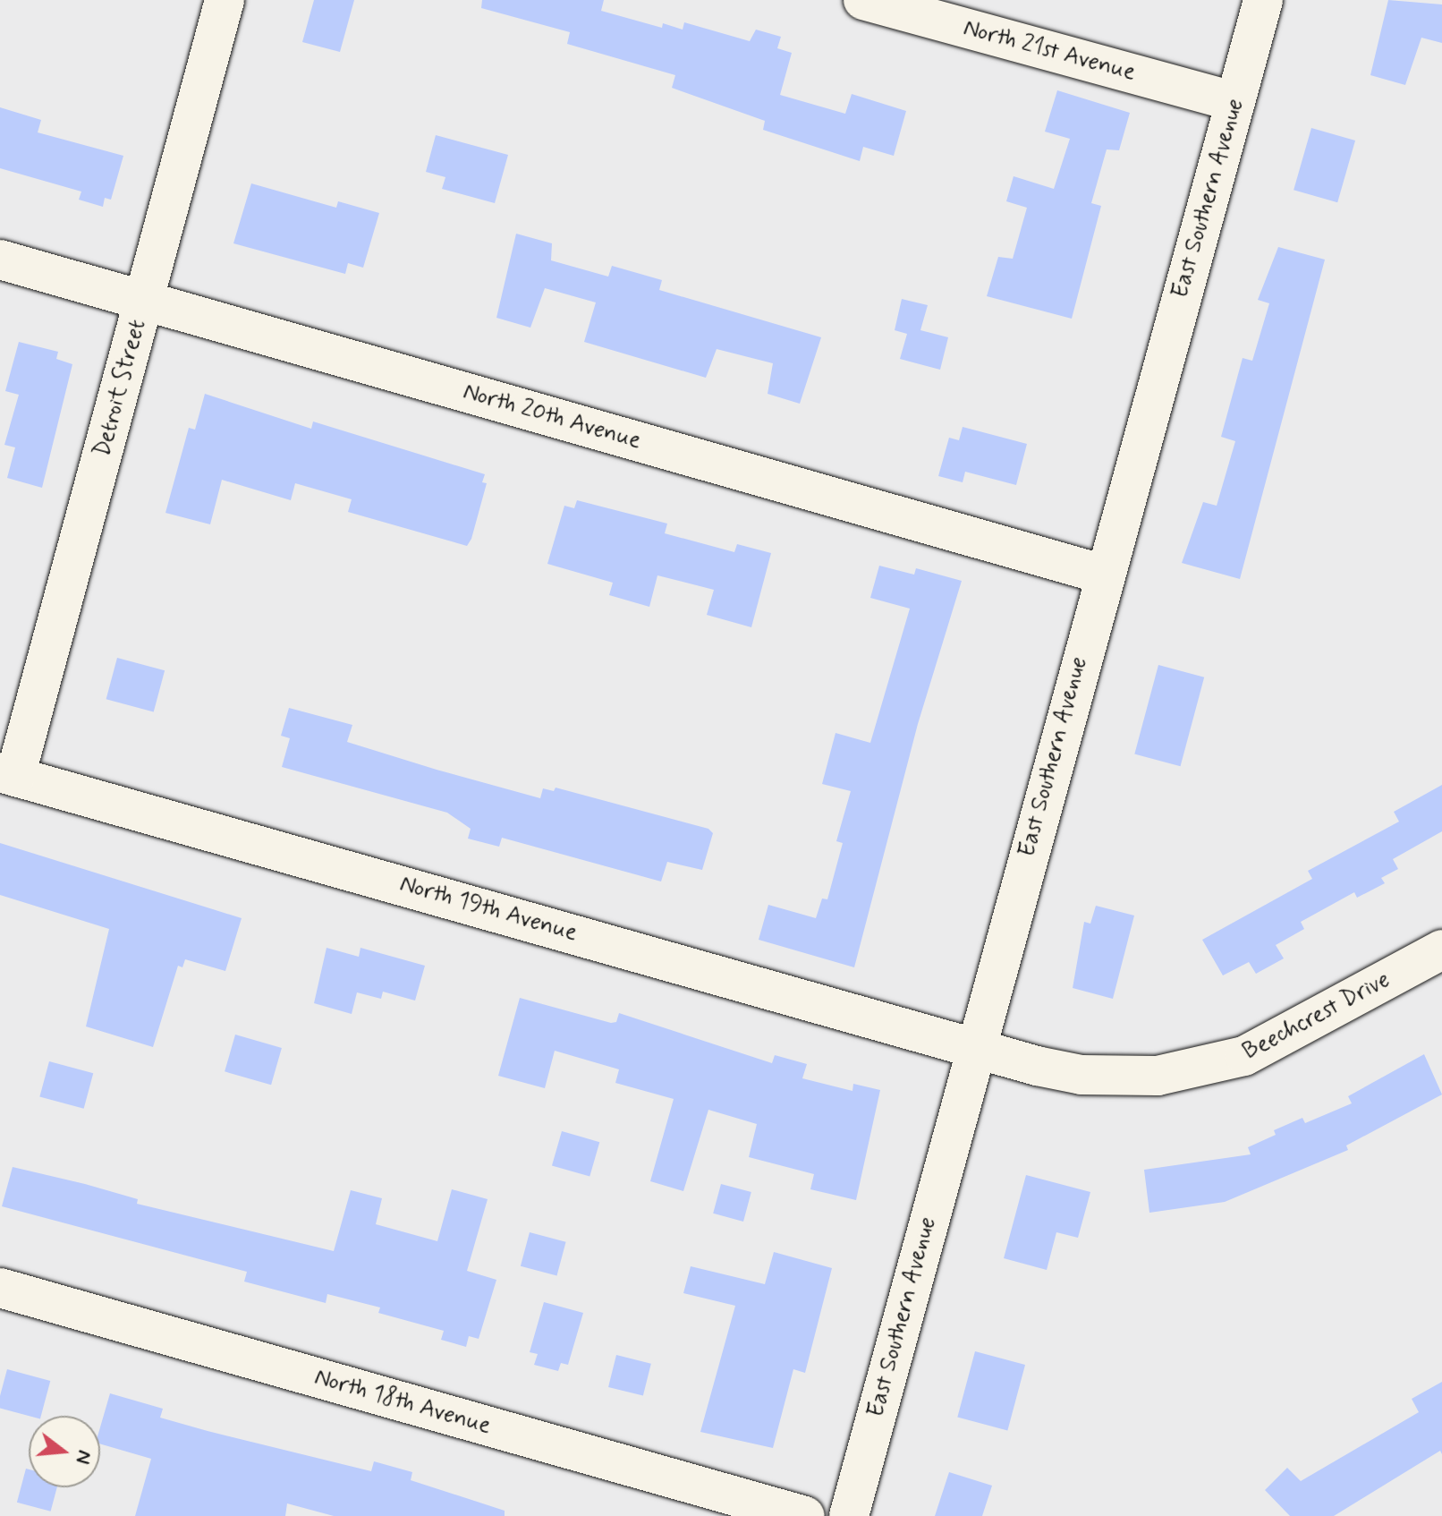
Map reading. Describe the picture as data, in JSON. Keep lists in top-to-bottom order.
{
  "streets": {
    "street": [
      "North 21st Avenue",
      "East Southern Avenue",
      "Detroit Street",
      "North 20th Avenue",
      "North 19th Avenue",
      "Beechcrest Drive",
      "North 18th Avenue"
    ]
  },
  "crossings": [
    ["North 21st Avenue", "East Southern Avenue"],
    ["East Southern Avenue", "North 20th Avenue"],
    ["East Southern Avenue", "North 19th Avenue"],
    ["East Southern Avenue", "Beechcrest Drive"],
    ["Detroit Street", "North 20th Avenue"],
    ["Detroit Street", "North 19th Avenue"],
    ["North 19th Avenue", "Beechcrest Drive"]
  ],
  "north": "right"
}
